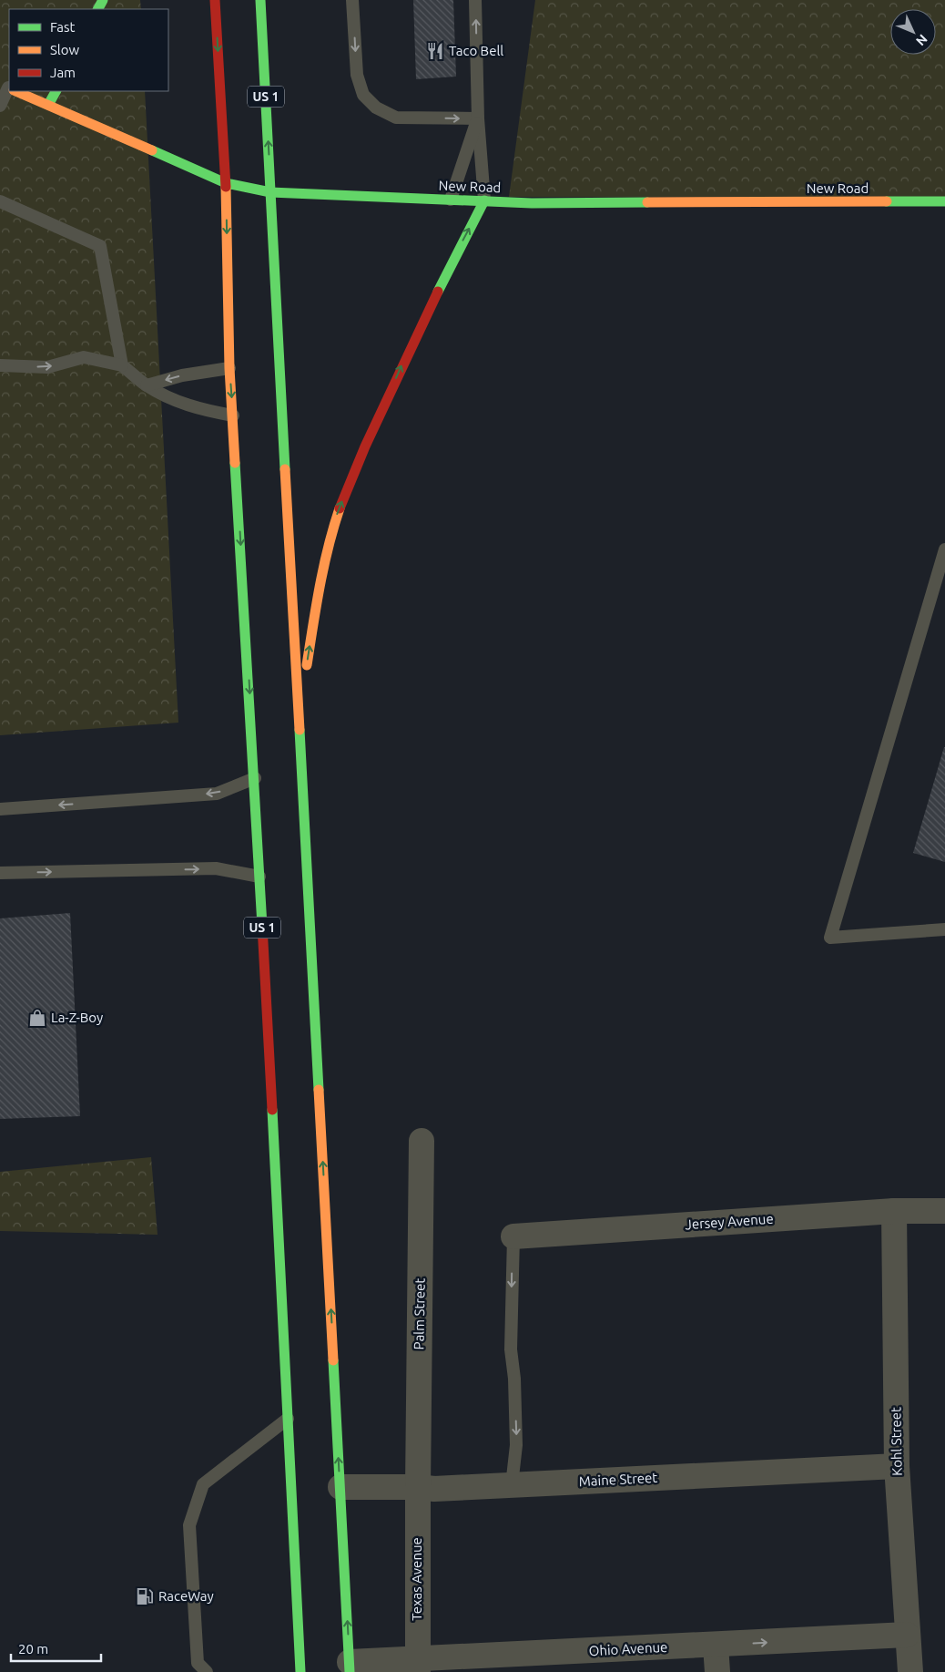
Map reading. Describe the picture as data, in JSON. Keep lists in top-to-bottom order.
{
  "streets": {
    "main road": ["US 1", "New Road"],
    "street": [
      "Jersey Avenue",
      "Palm Street",
      "Kohl Street",
      "Maine Street",
      "Texas Avenue",
      "Ohio Avenue"
    ]
  },
  "crossings": [
    ["US 1", "New Road"],
    ["US 1", "Maine Street"],
    ["US 1", "Ohio Avenue"],
    ["Jersey Avenue", "Kohl Street"],
    ["Palm Street", "Maine Street"],
    ["Palm Street", "Texas Avenue"],
    ["Kohl Street", "Maine Street"],
    ["Kohl Street", "Ohio Avenue"],
    ["Maine Street", "Texas Avenue"],
    ["Texas Avenue", "Ohio Avenue"]
  ],
  "places": {
    "restaurant": ["Taco Bell"],
    "shop": ["La-Z-Boy"],
    "fuel station": ["RaceWay"]
  },
  "legend": ["Fast", "Slow", "Jam"],
  "scale_bar": "20 m",
  "north": "bottom right"
}
